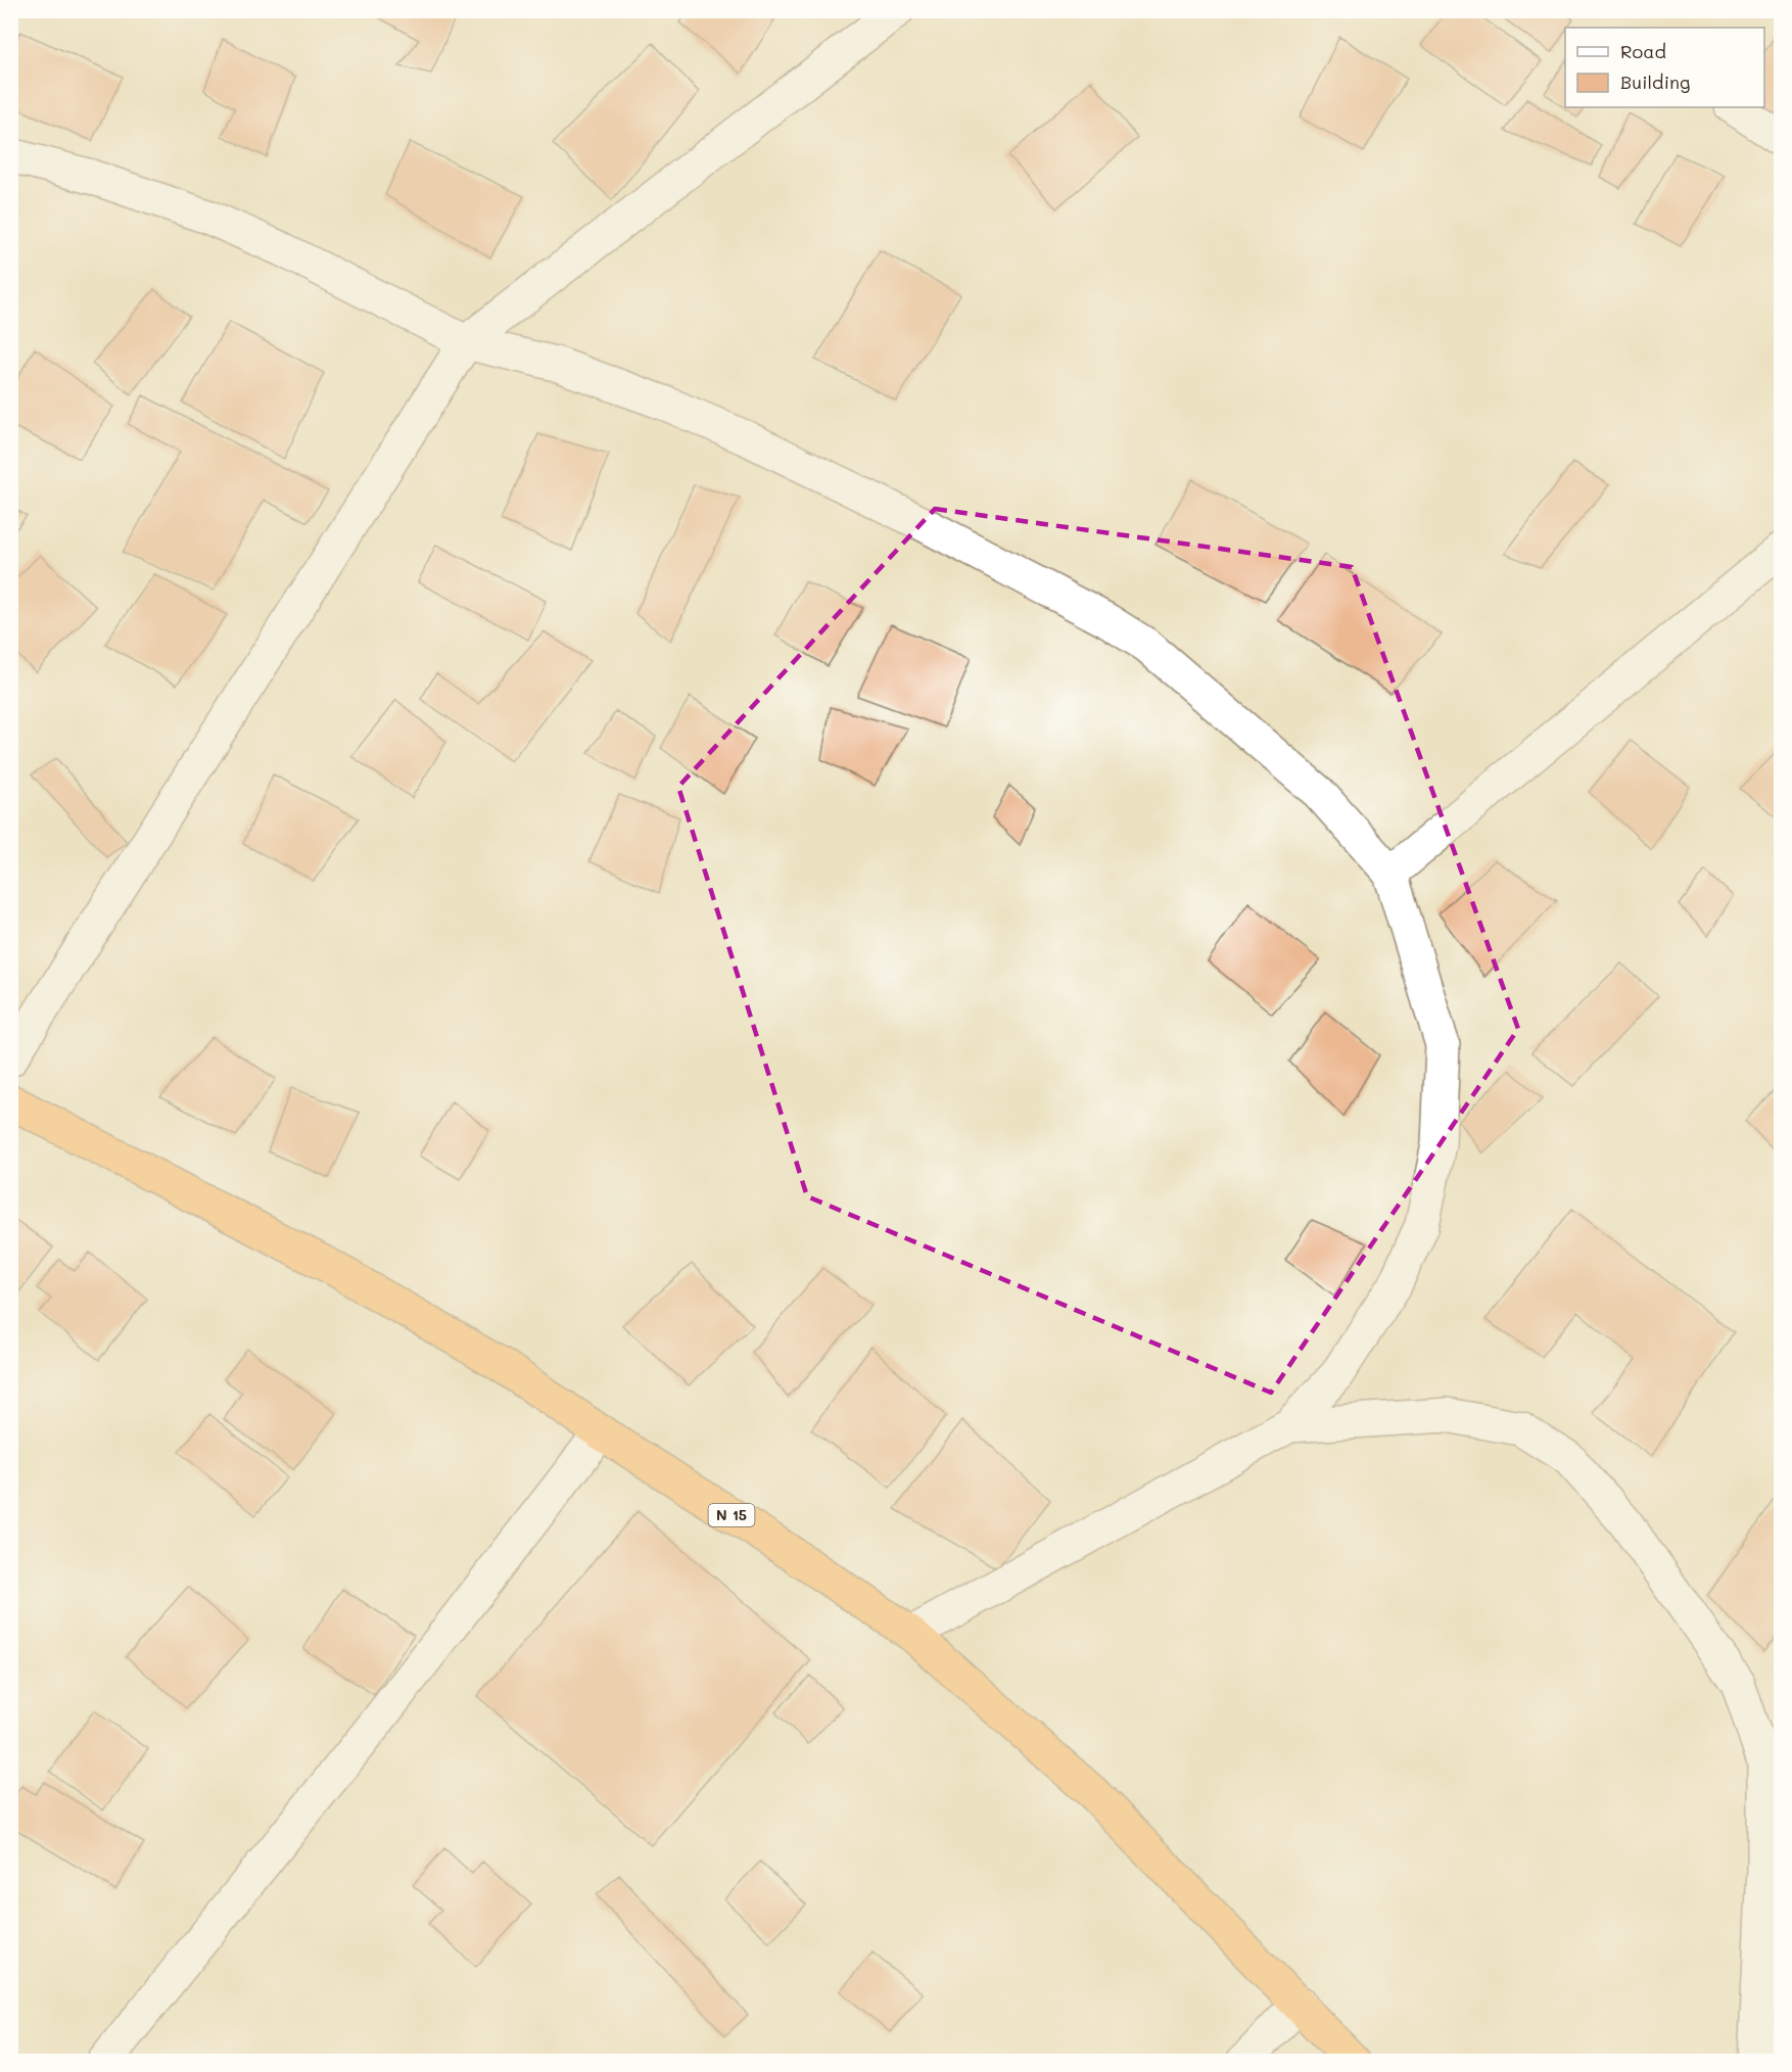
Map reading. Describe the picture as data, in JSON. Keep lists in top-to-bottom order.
{
  "streets": {
    "highway": ["N 15"]
  },
  "legend": ["Road", "Building"]
}
